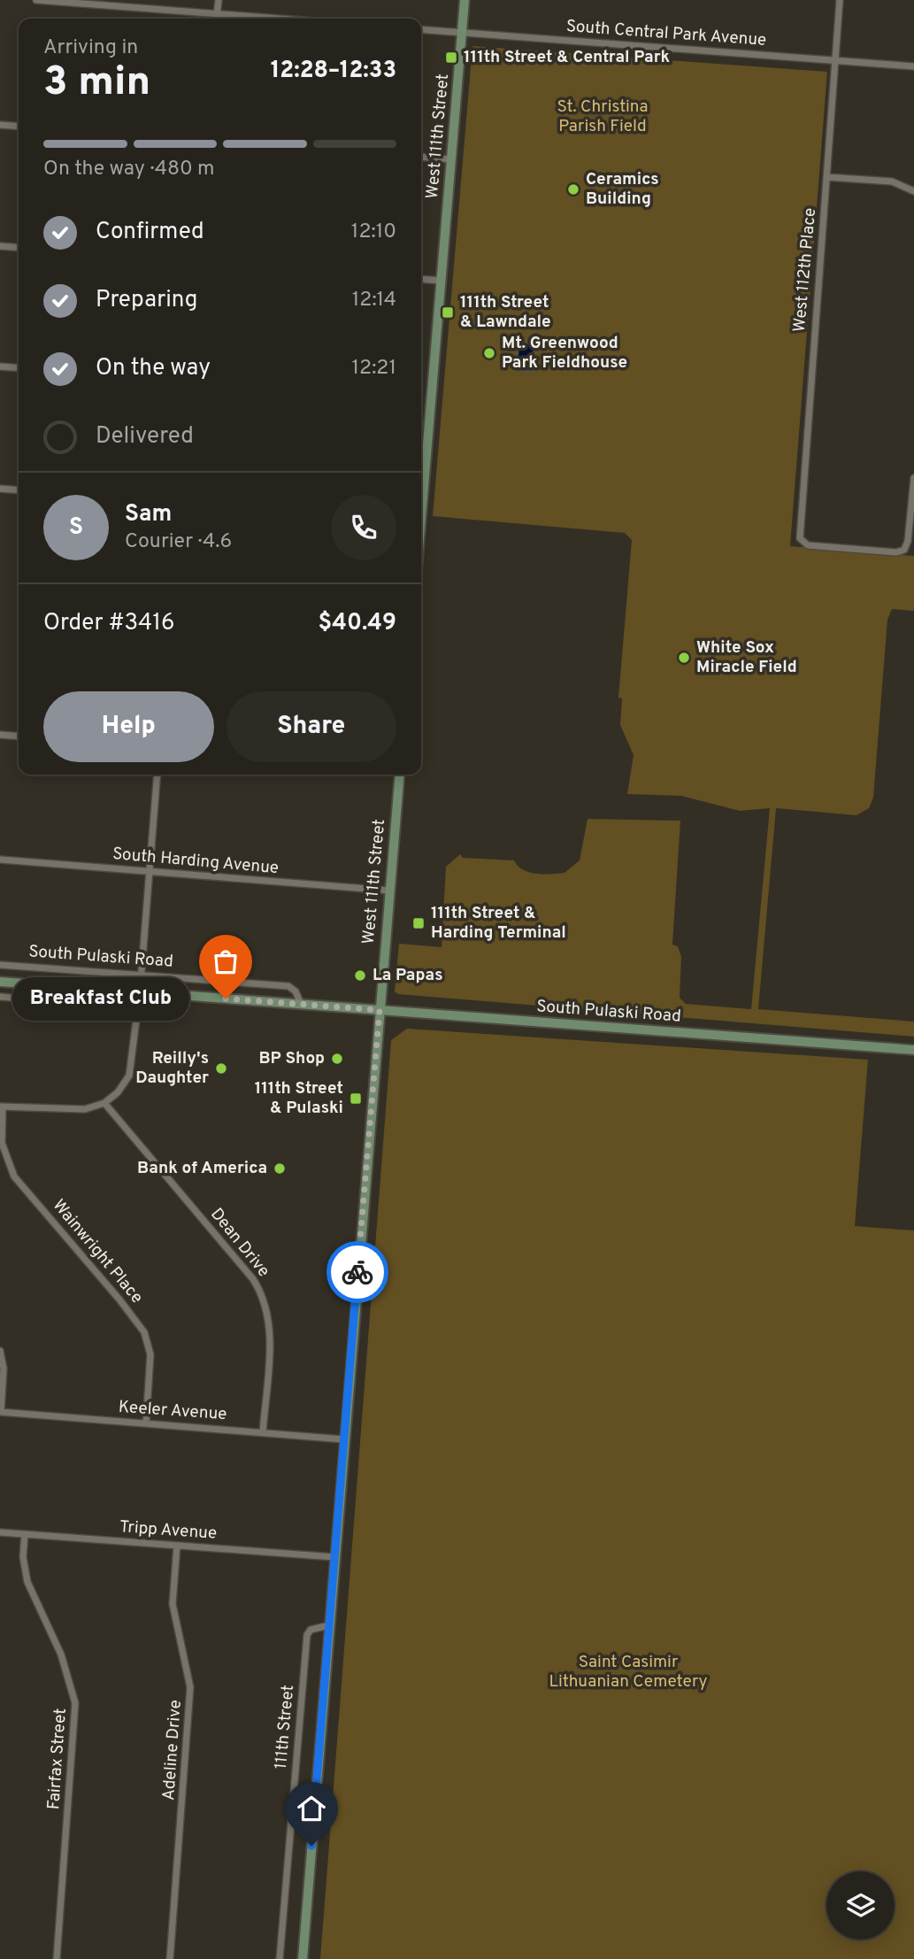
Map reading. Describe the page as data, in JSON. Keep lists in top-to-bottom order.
{
  "streets": {
    "main road": ["West 111th Street", "South Pulaski Road"],
    "street": [
      "South Central Park Avenue",
      "West 112th Place",
      "South Harding Avenue",
      "Dean Drive",
      "Wainwright Place",
      "Keeler Avenue",
      "Tripp Avenue",
      "111th Street",
      "Adeline Drive",
      "Fairfax Street"
    ]
  },
  "crossings": [
    ["South Central Park Avenue", "West 111th Street"],
    ["South Central Park Avenue", "West 112th Place"],
    ["West 111th Street", "South Harding Avenue"],
    ["West 111th Street", "South Pulaski Road"],
    ["West 111th Street", "Keeler Avenue"],
    ["West 111th Street", "Tripp Avenue"],
    ["West 111th Street", "111th Street"],
    ["Dean Drive", "Keeler Avenue"],
    ["Wainwright Place", "Keeler Avenue"],
    ["Tripp Avenue", "Adeline Drive"],
    ["Tripp Avenue", "Fairfax Street"]
  ],
  "parks": ["St. Christina Parish Field", "Saint Casimir Lithuanian Cemetery"],
  "places": {
    "transit": [
      "111th Street & Central Park",
      "111th Street & Lawndale",
      "111th Street & Harding Terminal",
      "111th Street & Pulaski"
    ],
    "other": [
      "Ceramics Building",
      "Mt. Greenwood Park Fieldhouse",
      "White Sox Miracle Field",
      "La Papas",
      "Breakfast Club",
      "BP Shop",
      "Reilly's Daughter",
      "Bank of America"
    ]
  },
  "page": {
    "heading": ["3 min", "Arriving in", "12:28–12:33"],
    "panel": [
      "Sam",
      "Courier · 4.6",
      "Order #3416",
      "$40.49"
    ],
    "bar": "On the way · 480 m",
    "list": [
      ["Confirmed", "12:10"],
      ["Preparing", "12:14"],
      ["On the way", "12:21"],
      "Delivered"
    ],
    "round": "S",
    "buttons": ["Help", "Share"],
    "bubble": "Breakfast Club"
  }
}
